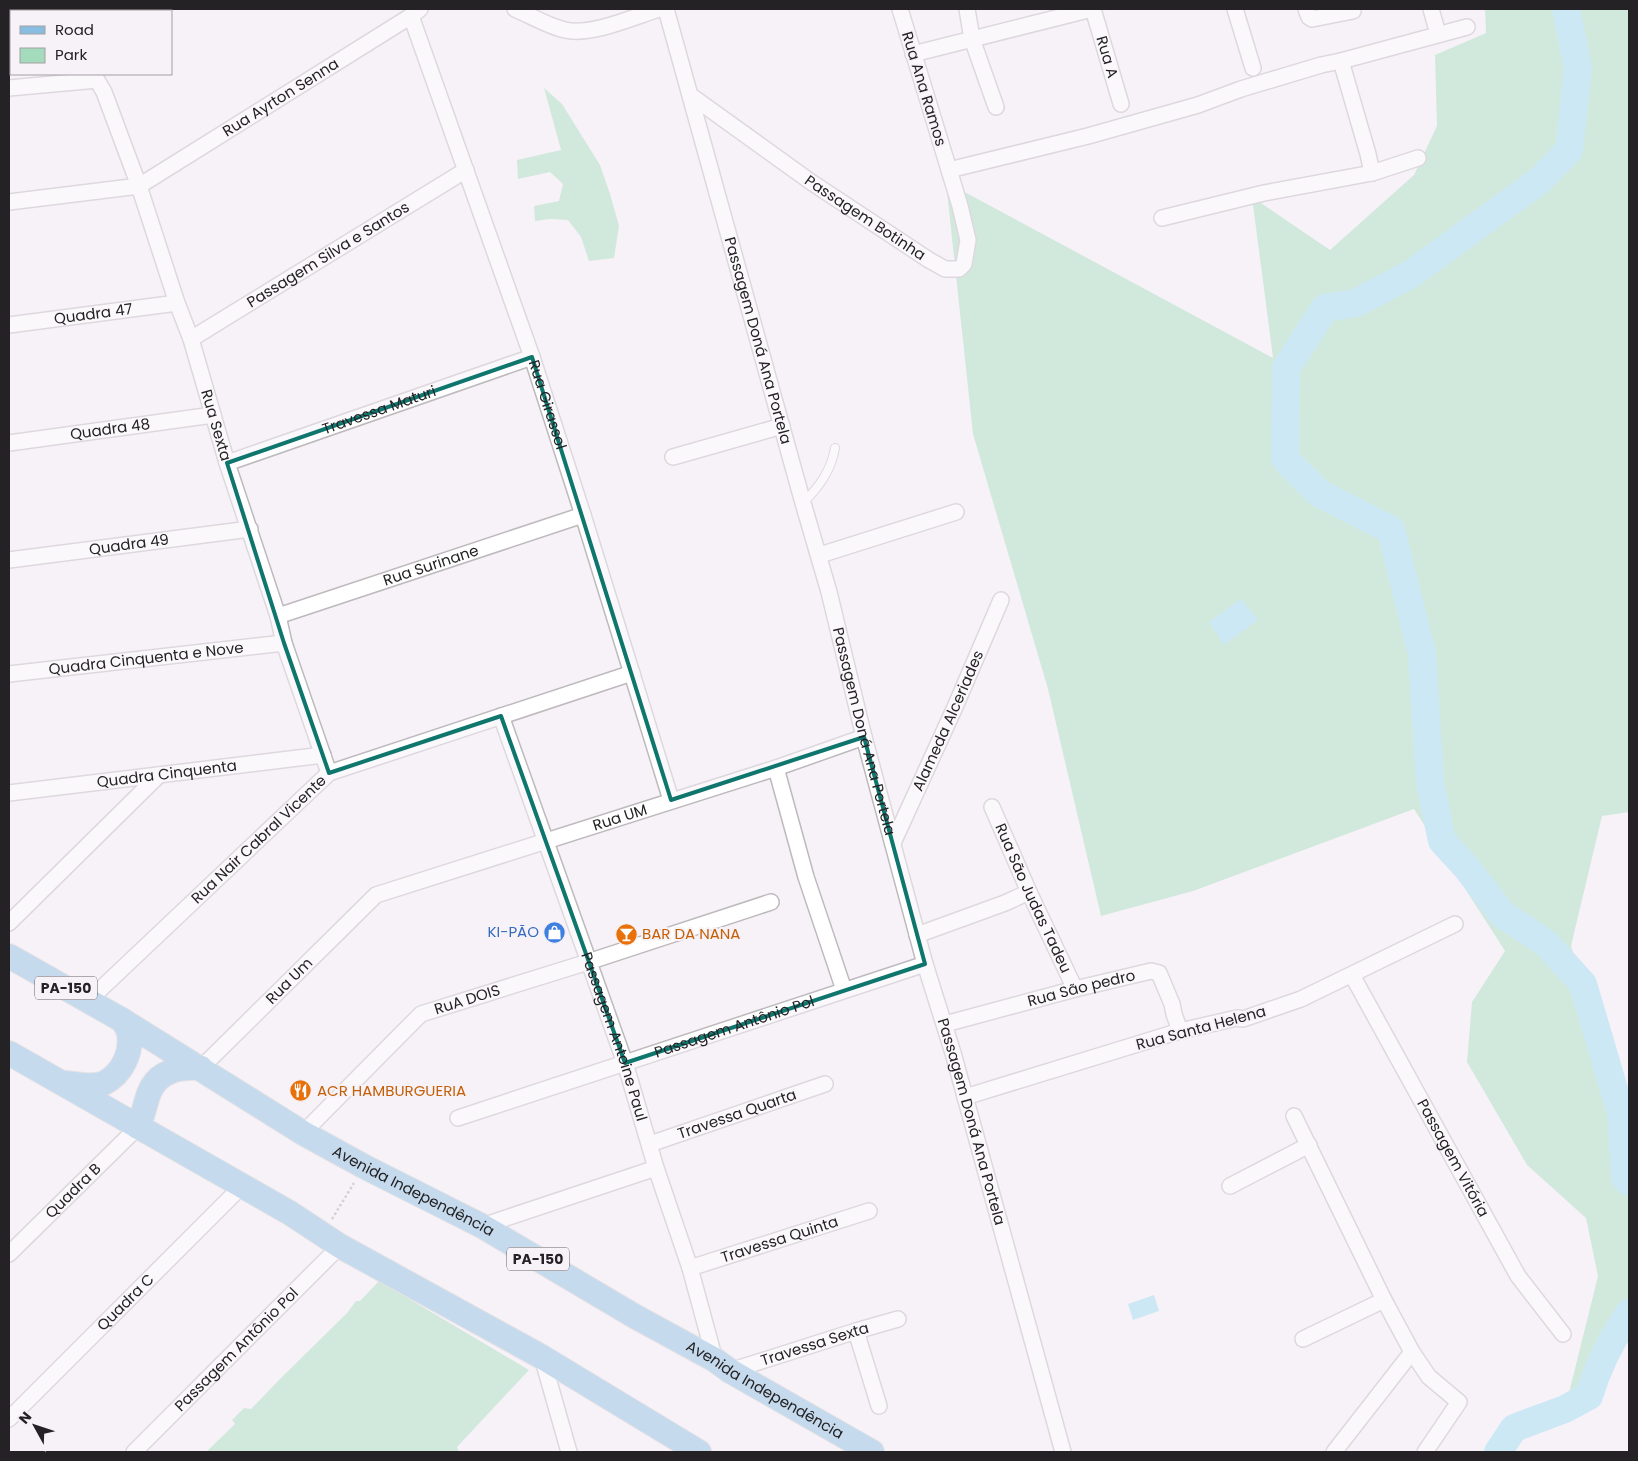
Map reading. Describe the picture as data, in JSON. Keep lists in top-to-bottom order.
{
  "streets": {
    "main road": ["PA-150", "Avenida Independência"],
    "street": [
      "Rua A",
      "Rua Ana Ramos",
      "Rua Ayrton Senna",
      "Passagem Botinha",
      "Passagem Silva e Santos",
      "Quadra 47",
      "Passagem Doná Ana Portela",
      "Rua Girassol",
      "Travessa Maturi",
      "Rua Sexta",
      "Quadra 48",
      "Quadra 49",
      "Rua Surinane",
      "Quadra Cinquenta e Nove",
      "Alameda Alceriades",
      "Quadra Cinquenta",
      "Rua UM",
      "Rua Nair Cabral Vicente",
      "Rua São Judas Tadeu",
      "Rua Um",
      "Rua São pedro",
      "RuA DOIS",
      "Passagem Antônio Pol",
      "Rua Santa Helena",
      "Passagem Antoine Paul",
      "Travessa Quarta",
      "Passagem Vitória",
      "Quadra B",
      "Travessa Quinta",
      "Quadra C",
      "Travessa Sexta"
    ]
  },
  "crossings": [
    ["Rua Ana Ramos", "Passagem Botinha"],
    ["Rua Ayrton Senna", "Rua Girassol"],
    ["Rua Ayrton Senna", "Rua Sexta"],
    ["Passagem Botinha", "Passagem Doná Ana Portela"],
    ["Passagem Silva e Santos", "Rua Girassol"],
    ["Passagem Silva e Santos", "Rua Sexta"],
    ["Quadra 47", "Rua Sexta"],
    ["Passagem Doná Ana Portela", "Alameda Alceriades"],
    ["Passagem Doná Ana Portela", "Rua UM"],
    ["Passagem Doná Ana Portela", "Rua São pedro"],
    ["Passagem Doná Ana Portela", "Passagem Antônio Pol"],
    ["Passagem Doná Ana Portela", "Rua Santa Helena"],
    ["Rua Girassol", "Travessa Maturi"],
    ["Rua Girassol", "Rua Surinane"],
    ["Rua Girassol", "Rua UM"],
    ["Rua Girassol", "Rua Nair Cabral Vicente"],
    ["Travessa Maturi", "Rua Sexta"],
    ["Rua Sexta", "Quadra 48"],
    ["Rua Sexta", "Quadra 49"],
    ["Rua Sexta", "Rua Surinane"],
    ["Rua Sexta", "Quadra Cinquenta e Nove"],
    ["Rua Sexta", "Quadra Cinquenta"],
    ["Rua Sexta", "Rua Nair Cabral Vicente"],
    ["Rua UM", "Rua Um"],
    ["Rua UM", "Passagem Antoine Paul"],
    ["Rua Nair Cabral Vicente", "Passagem Antoine Paul"],
    ["Rua Nair Cabral Vicente", "Avenida Independência"],
    ["Rua São Judas Tadeu", "Rua São pedro"],
    ["Rua Um", "Avenida Independência"],
    ["Rua São pedro", "Rua Santa Helena"],
    ["RuA DOIS", "Passagem Antoine Paul"],
    ["RuA DOIS", "Avenida Independência"],
    ["Passagem Antônio Pol", "Passagem Antoine Paul"],
    ["Rua Santa Helena", "Passagem Vitória"],
    ["Passagem Antoine Paul", "Travessa Quarta"],
    ["Passagem Antoine Paul", "Avenida Independência"],
    ["Passagem Antoine Paul", "Travessa Quinta"],
    ["Passagem Antoine Paul", "Travessa Sexta"],
    ["Avenida Independência", "Travessa Sexta"]
  ],
  "places": {
    "shop": ["KI-PÃO"],
    "bar": ["BAR DA NANA"],
    "restaurant": ["ACR HAMBURGUERIA"]
  },
  "legend": ["Road", "Park"],
  "north": "top left"
}
